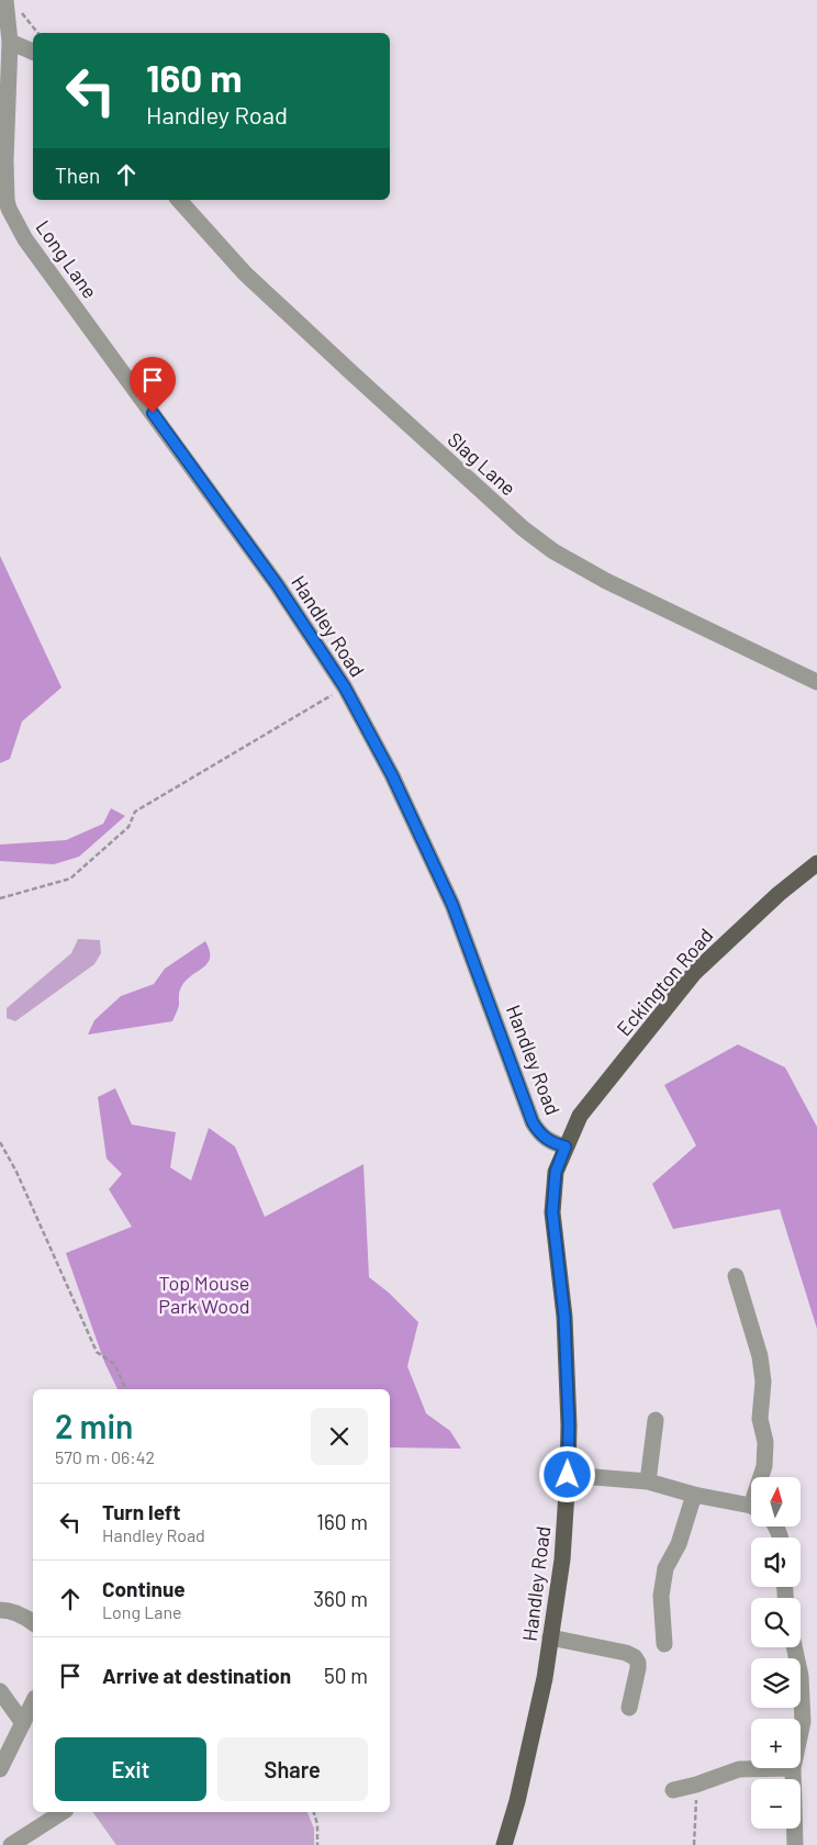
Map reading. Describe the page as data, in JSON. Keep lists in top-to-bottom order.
{
  "streets": {
    "main road": ["Handley Road", "Eckington Road"],
    "street": ["Long Lane", "Slag Lane"]
  },
  "crossings": [
    ["Long Lane", "Handley Road"],
    ["Handley Road", "Eckington Road"]
  ],
  "parks": ["Top Mouse Park Wood"],
  "north": "top",
  "page": {
    "turn": ["160 m", "Handley Road"],
    "then": "Then",
    "heading": ["2 min", "570 m · 06:42"],
    "map_buttons": ["+", "−"],
    "list": [
      {
        "name": "Turn left",
        "note": "Handley Road",
        "value": "160 m"
      },
      {
        "name": "Continue",
        "note": "Long Lane",
        "value": "360 m"
      },
      {
        "name": "Arrive at destination",
        "value": "50 m"
      }
    ],
    "buttons": ["Exit", "Share"]
  }
}
